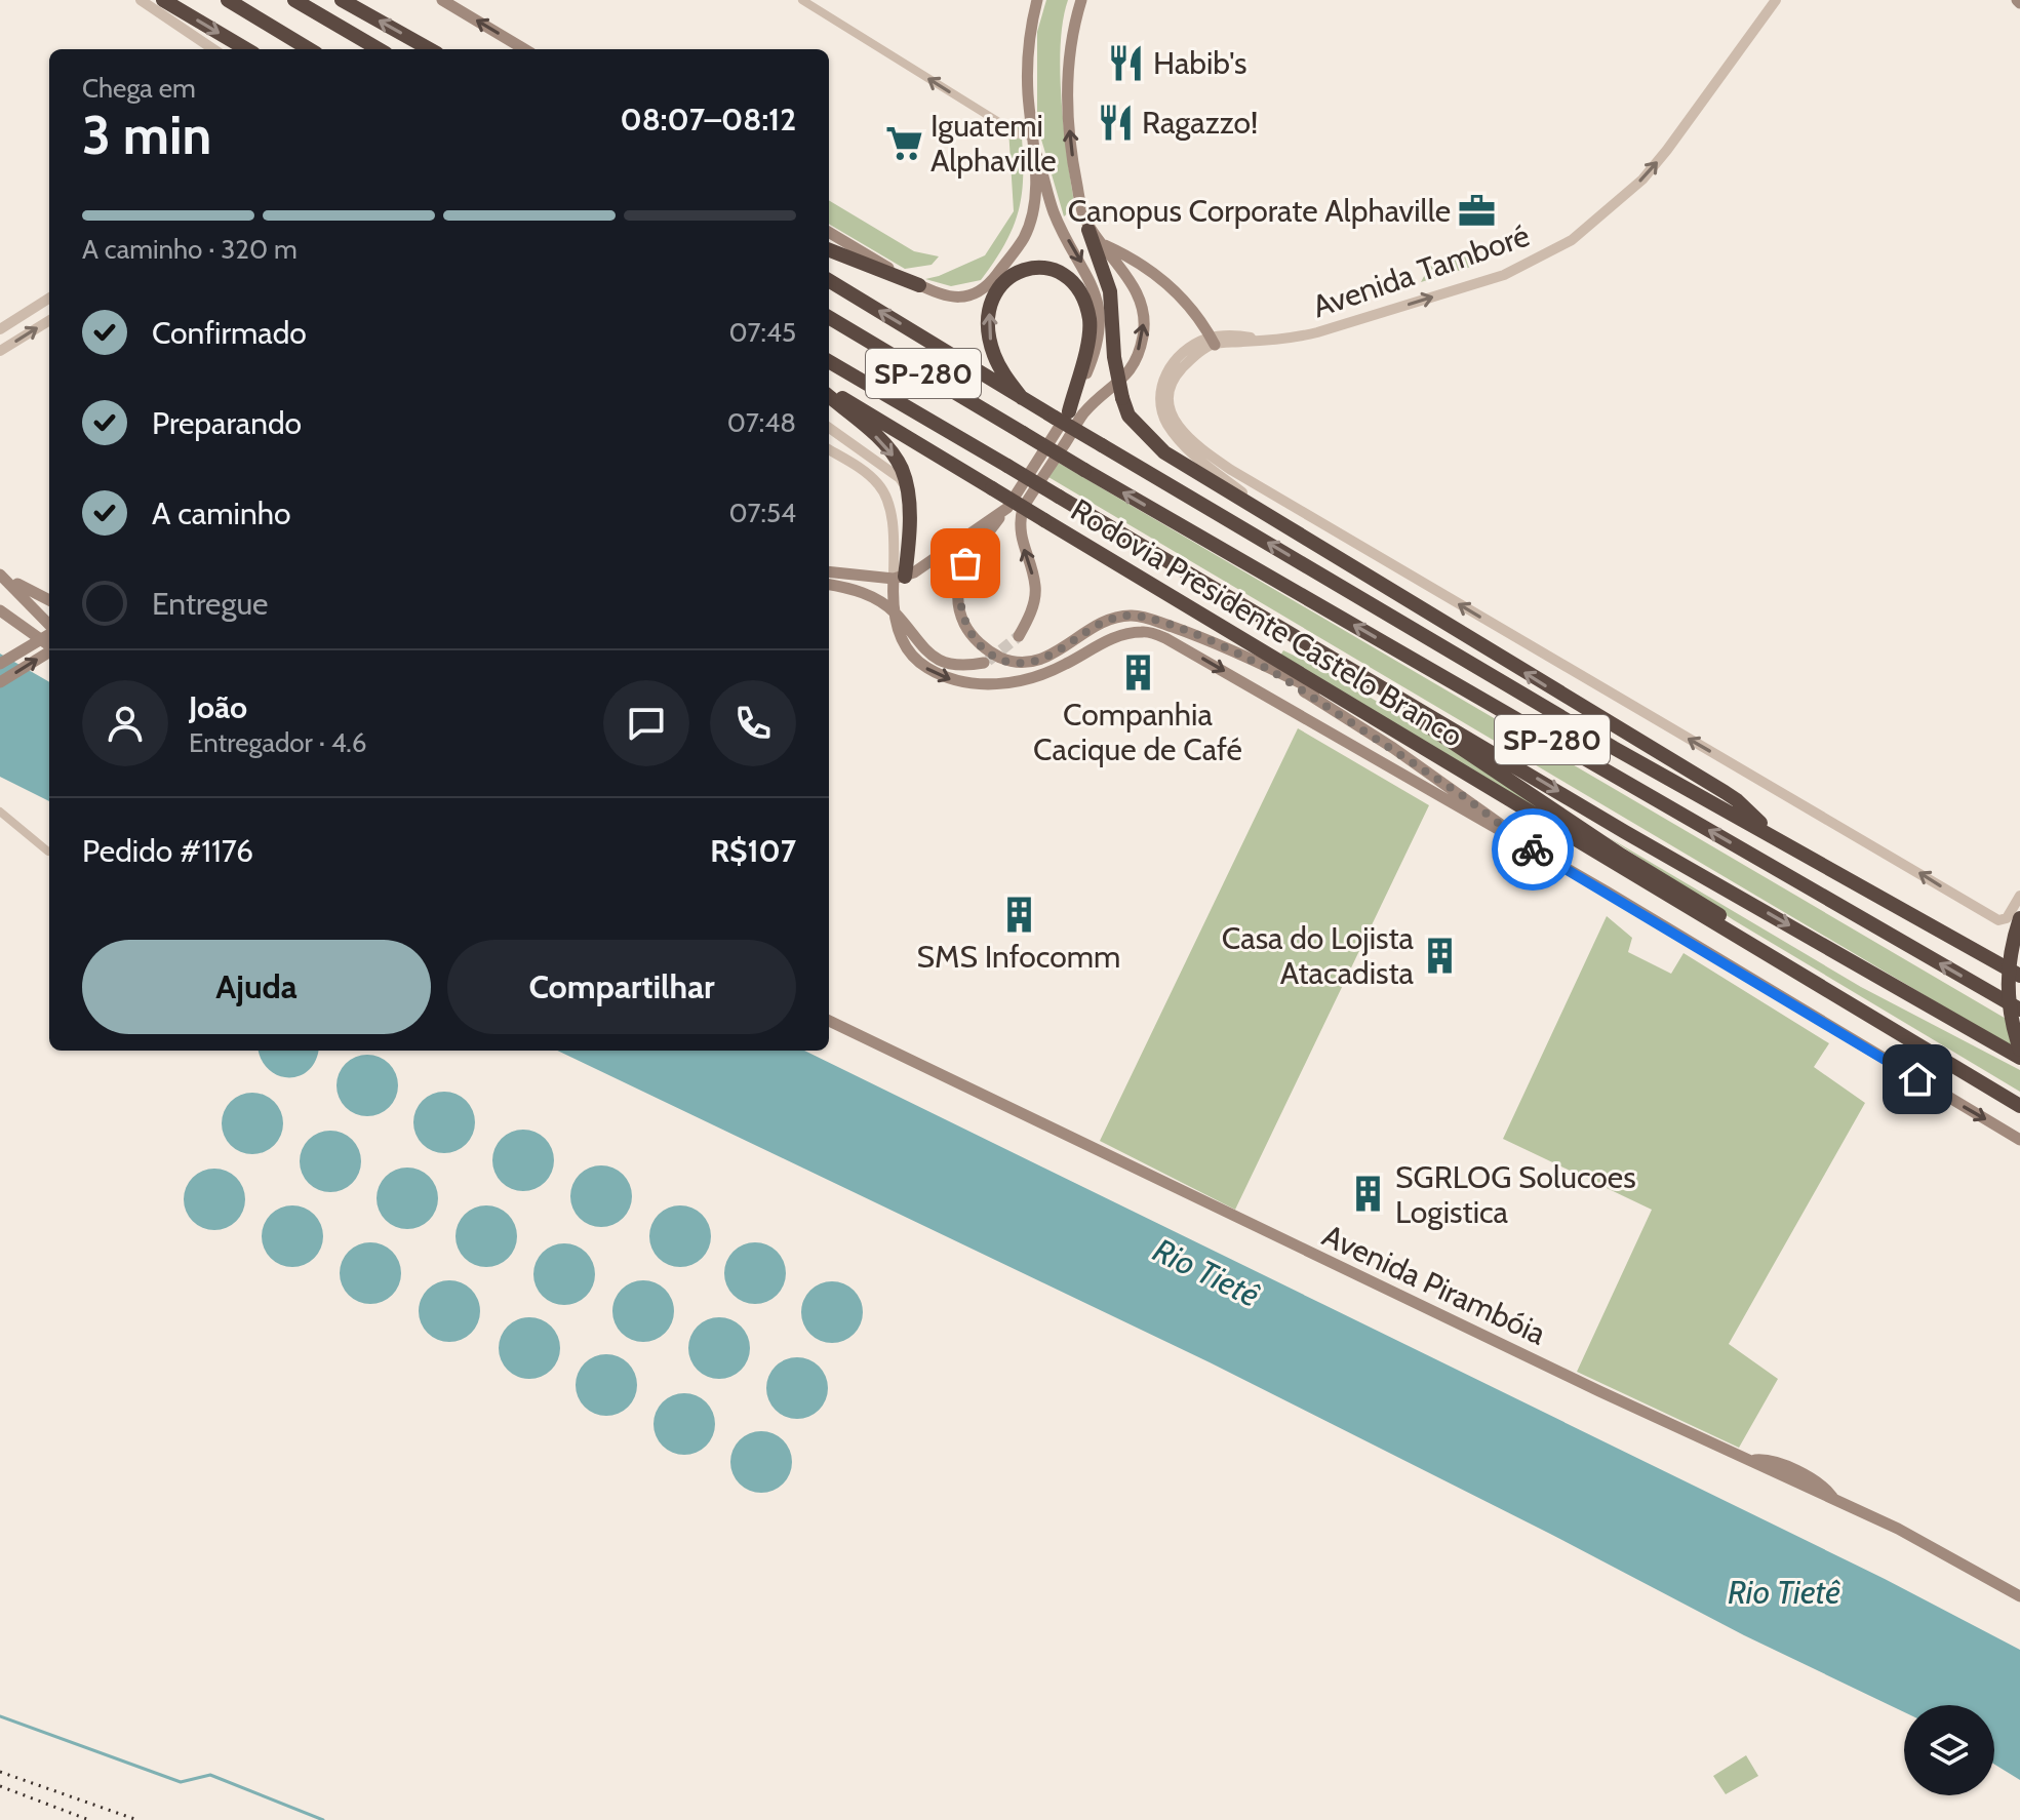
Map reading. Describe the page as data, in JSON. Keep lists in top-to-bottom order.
{
  "streets": {
    "highway": ["SP-280", "Rodovia Presidente Castelo Branco"],
    "main road": ["Avenida Pirambóia"],
    "street": ["Avenida Tamboré"]
  },
  "one_way": ["Avenida Tamboré"],
  "water": ["Rio Tietê"],
  "places": {
    "restaurant": ["Habib's", "Ragazzo!"],
    "supermarket": ["Iguatemi Alphaville"],
    "office": ["Canopus Corporate Alphaville"],
    "building": [
      "Companhia Cacique de Café",
      "SMS Infocomm",
      "Casa do Lojista Atacadista",
      "SGRLOG Solucoes Logistica"
    ]
  },
  "page": {
    "heading": ["3 min", "Chega em", "08:07–08:12"],
    "panel": [
      "João",
      "Entregador · 4.6",
      "Pedido #1176",
      "R$107"
    ],
    "bar": "A caminho · 320 m",
    "list": [
      ["Confirmado", "07:45"],
      ["Preparando", "07:48"],
      ["A caminho", "07:54"],
      "Entregue"
    ],
    "buttons": ["Ajuda", "Compartilhar"]
  }
}
